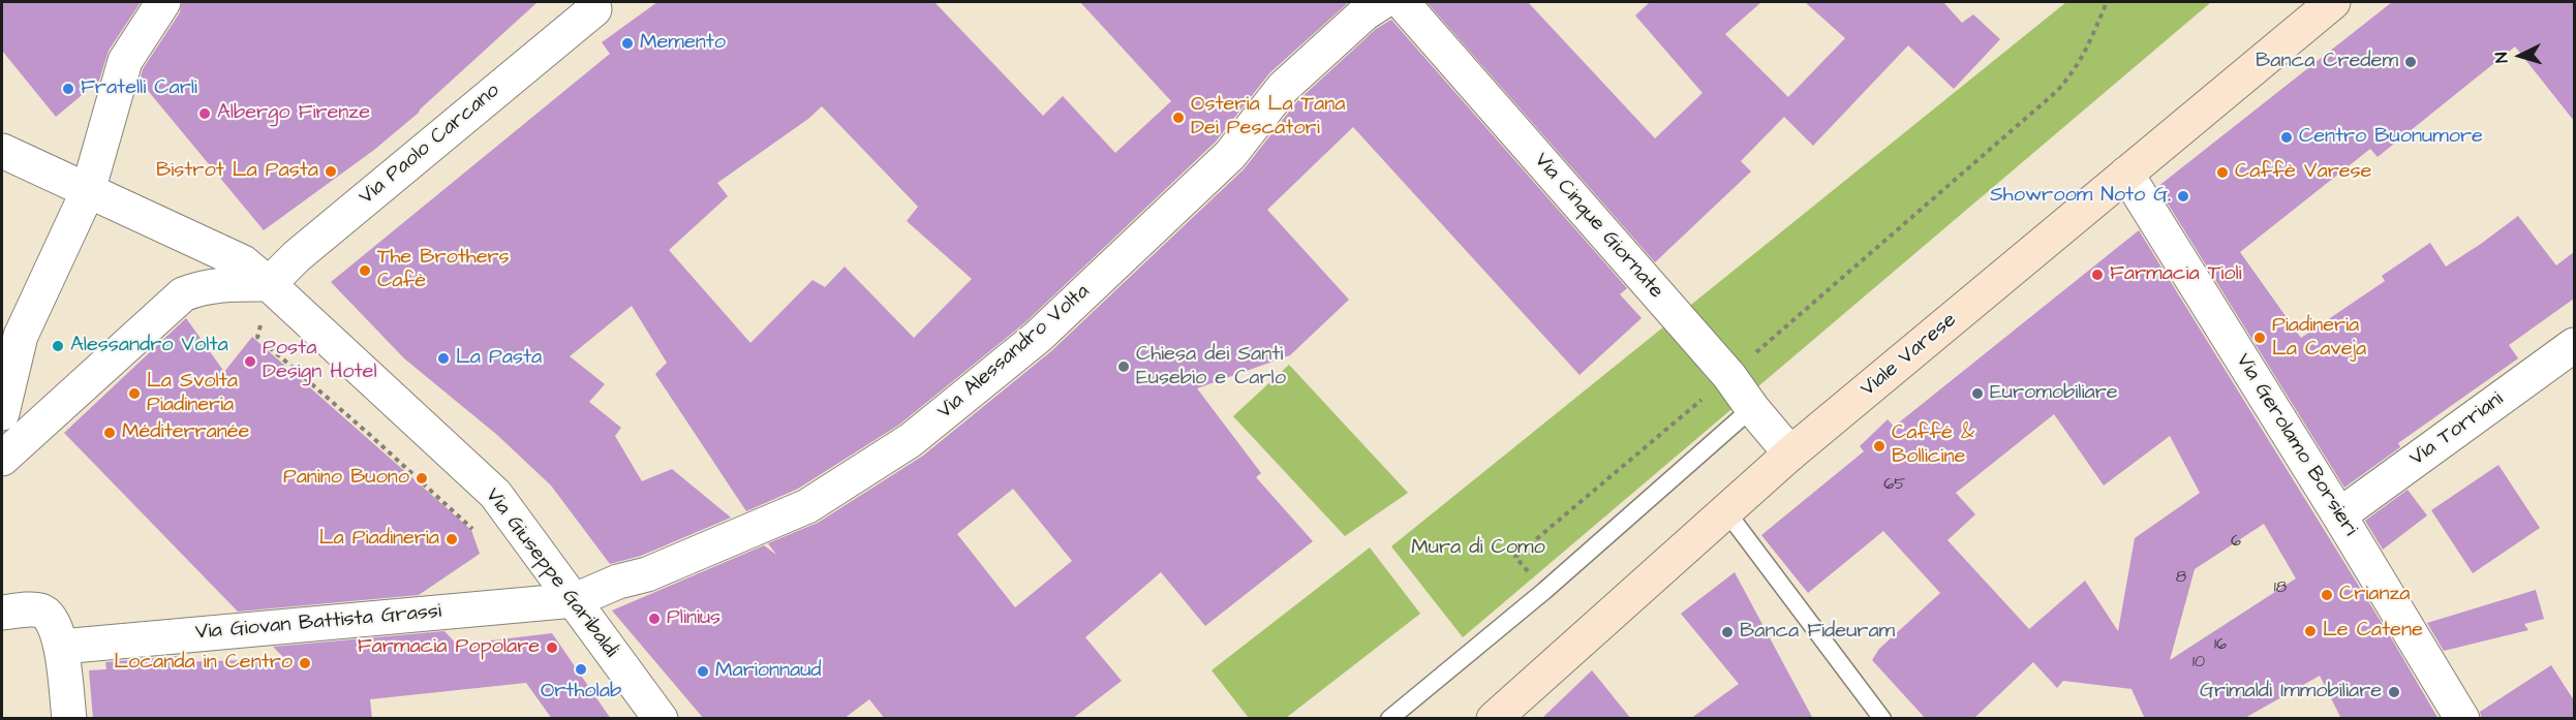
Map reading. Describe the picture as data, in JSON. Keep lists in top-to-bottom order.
{
  "streets": {
    "street": [
      "Via Paolo Carcano",
      "Via Cinque Giornate",
      "Via Alessandro Volta",
      "Viale Varese",
      "Via Torriani",
      "Via Gerolamo Borsieri",
      "Via Giuseppe Garibaldi",
      "Via Giovan Battista Grassi"
    ]
  },
  "crossings": [
    ["Via Paolo Carcano", "Via Giuseppe Garibaldi"],
    ["Via Cinque Giornate", "Viale Varese"],
    ["Via Alessandro Volta", "Via Giuseppe Garibaldi"],
    ["Via Alessandro Volta", "Via Giovan Battista Grassi"],
    ["Viale Varese", "Via Gerolamo Borsieri"],
    ["Via Torriani", "Via Gerolamo Borsieri"],
    ["Via Giuseppe Garibaldi", "Via Giovan Battista Grassi"]
  ],
  "parks": ["Mura di Como"],
  "places": [
    "Memento",
    "Banca Credem",
    "Fratelli Carli",
    "Albergo Firenze",
    "Osteria La Tana Dei Pescatori",
    "Centro Buonumore",
    "Bistrot La Pasta",
    "Caffè Varese",
    "Showroom Noto G.",
    "The Brothers Cafè",
    "Farmacia Tioli",
    "Piadineria La Caveja",
    "Alessandro Volta",
    "La Pasta",
    "Posta Design Hotel",
    "Chiesa dei Santi Eusebio e Carlo",
    "La Svolta Piadineria",
    "Euromobiliare",
    "Méditerranée",
    "Caffé & Bollicine",
    "Panino Buono",
    "La Piadineria",
    "Crìanza",
    "Plinius",
    "Le Catene",
    "Banca Fideuram",
    "Farmacia Popolare",
    "Locanda in Centro",
    "Ortholab",
    "Marionnaud",
    "Grimaldi Immobiliare"
  ],
  "house_numbers": [
    "65",
    "6",
    "8",
    "18",
    "16",
    "10"
  ],
  "north": "left"
}
